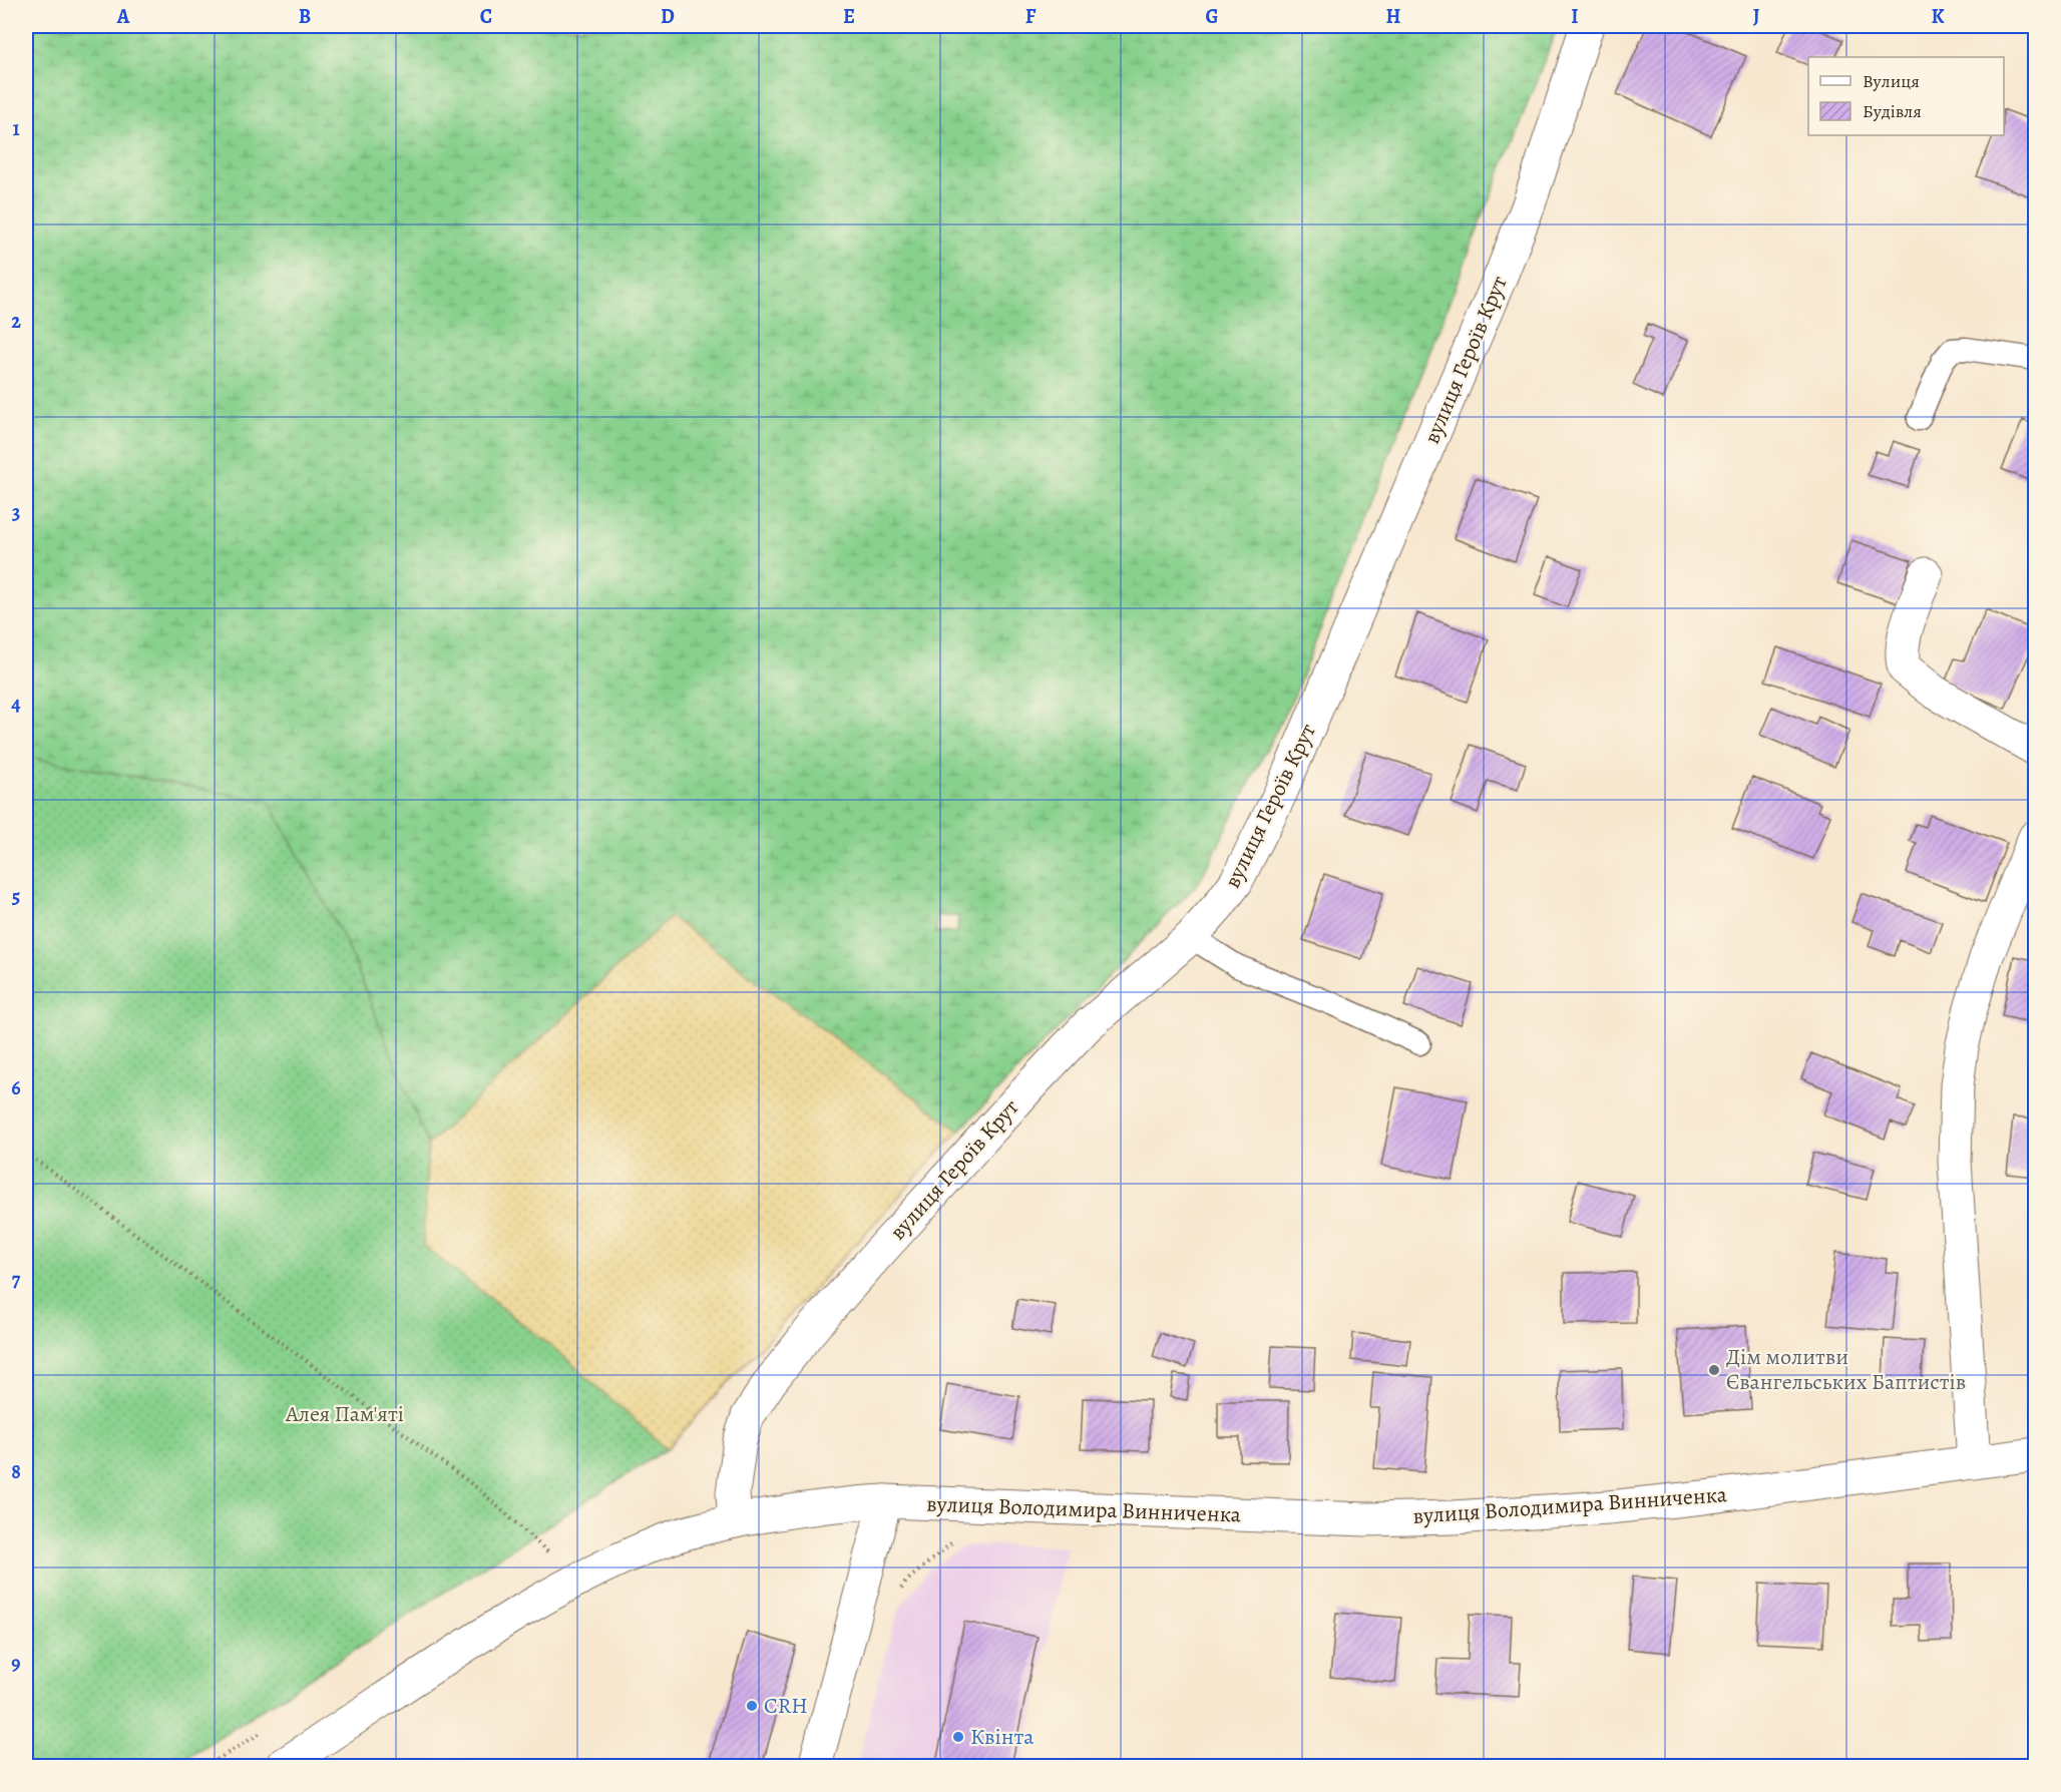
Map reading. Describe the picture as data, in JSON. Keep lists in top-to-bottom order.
{
  "streets": {
    "street": ["вулиця Героїв Крут", "вулиця Володимира Винниченка"]
  },
  "crossings": [
    ["вулиця Героїв Крут", "вулиця Володимира Винниченка"]
  ],
  "parks": ["Алея Пам'яті"],
  "places": ["Дім молитви Євангельських Баптистів", "CRH", "Квінта"],
  "legend": ["Вулиця", "Будівля"],
  "grid": {
    "columns": [
      "A",
      "B",
      "C",
      "D",
      "E",
      "F",
      "G",
      "H",
      "I",
      "J",
      "K"
    ],
    "rows": [
      "1",
      "2",
      "3",
      "4",
      "5",
      "6",
      "7",
      "8",
      "9"
    ]
  }
}
